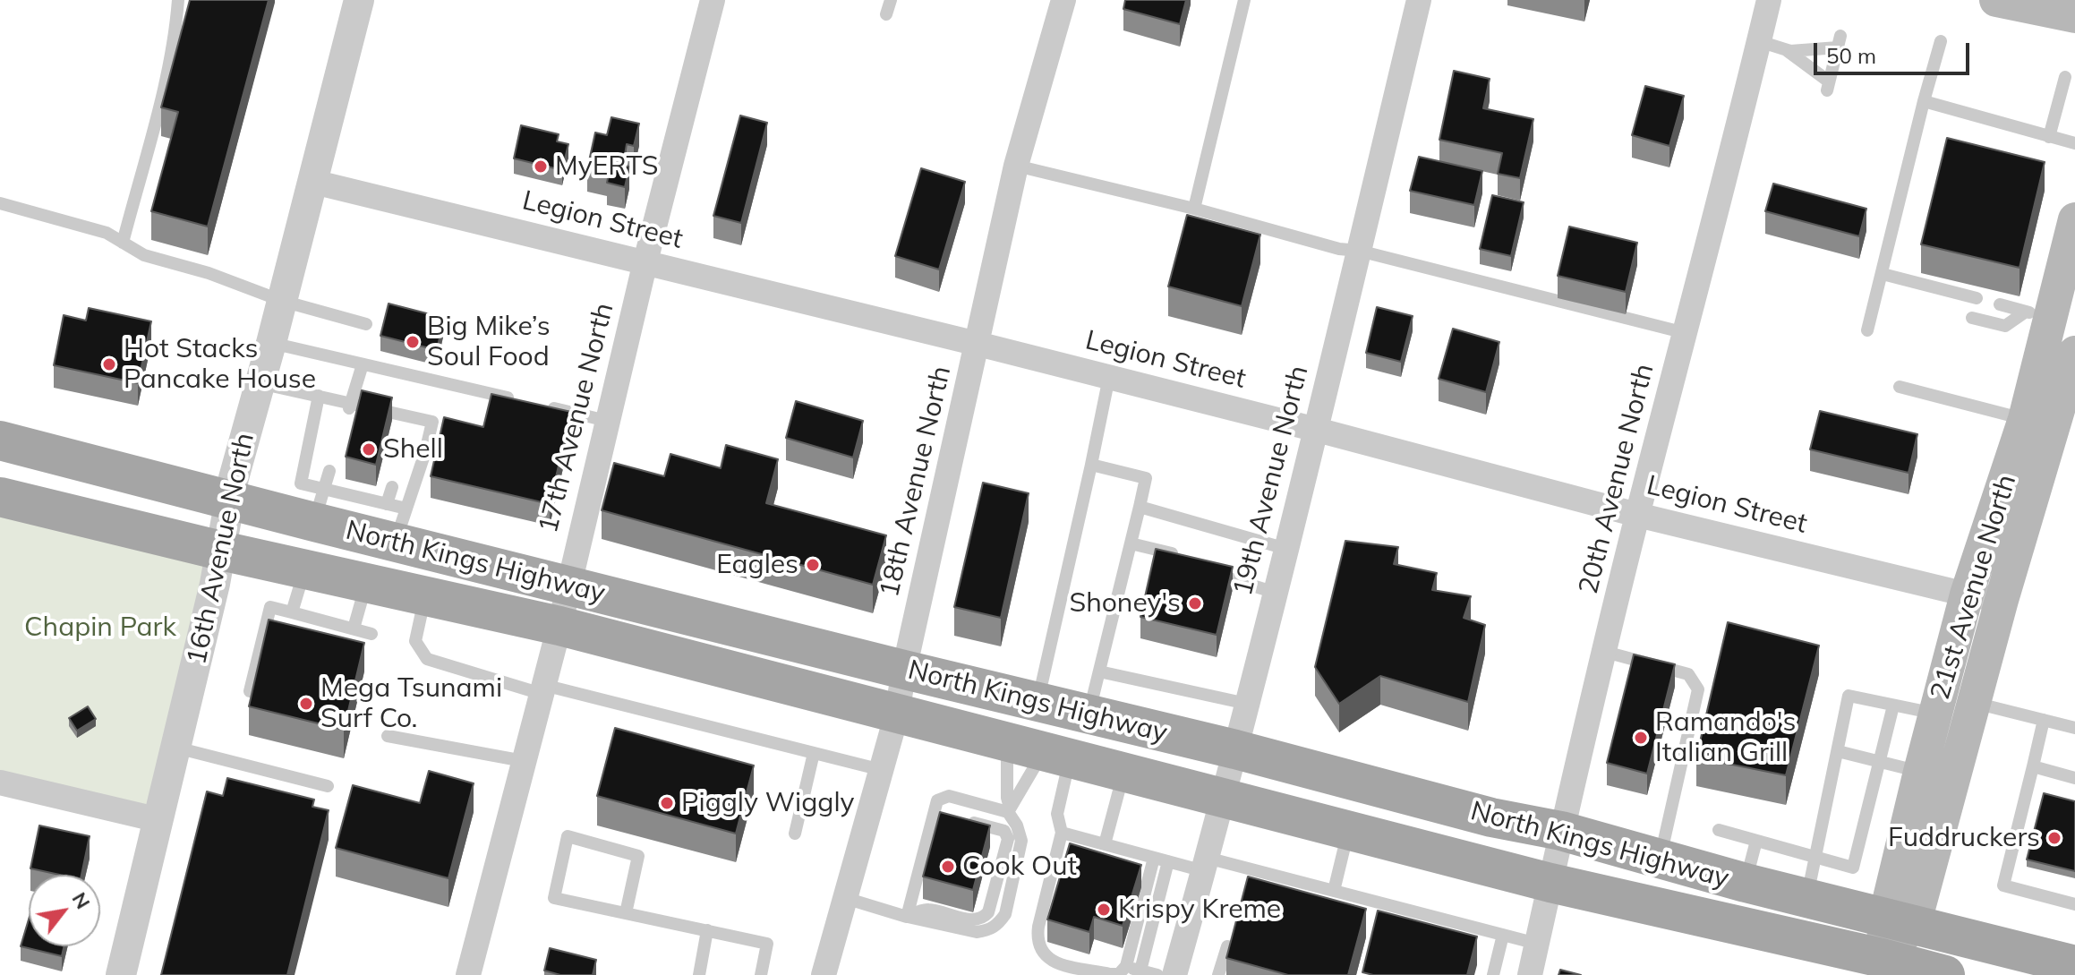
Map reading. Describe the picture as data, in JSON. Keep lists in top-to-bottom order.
{
  "streets": {
    "main road": ["North Kings Highway", "21st Avenue North"],
    "street": [
      "Legion Street",
      "17th Avenue North",
      "20th Avenue North",
      "19th Avenue North",
      "18th Avenue North",
      "16th Avenue North"
    ]
  },
  "crossings": [
    ["Legion Street", "17th Avenue North"],
    ["Legion Street", "20th Avenue North"],
    ["Legion Street", "19th Avenue North"],
    ["Legion Street", "18th Avenue North"],
    ["Legion Street", "16th Avenue North"],
    ["Legion Street", "21st Avenue North"],
    ["17th Avenue North", "North Kings Highway"],
    ["20th Avenue North", "North Kings Highway"],
    ["19th Avenue North", "North Kings Highway"],
    ["18th Avenue North", "North Kings Highway"],
    ["16th Avenue North", "North Kings Highway"],
    ["North Kings Highway", "21st Avenue North"]
  ],
  "parks": ["Chapin Park"],
  "places": [
    "MyERTS",
    "Big Mike’s Soul Food",
    "Hot Stacks Pancake House",
    "Shell",
    "Eagles",
    "Shoney's",
    "Mega Tsunami Surf Co.",
    "Ramando's Italian Grill",
    "Piggly Wiggly",
    "Fuddruckers",
    "Cook Out",
    "Krispy Kreme"
  ],
  "scale_bar": "50 m",
  "north": "top right"
}
